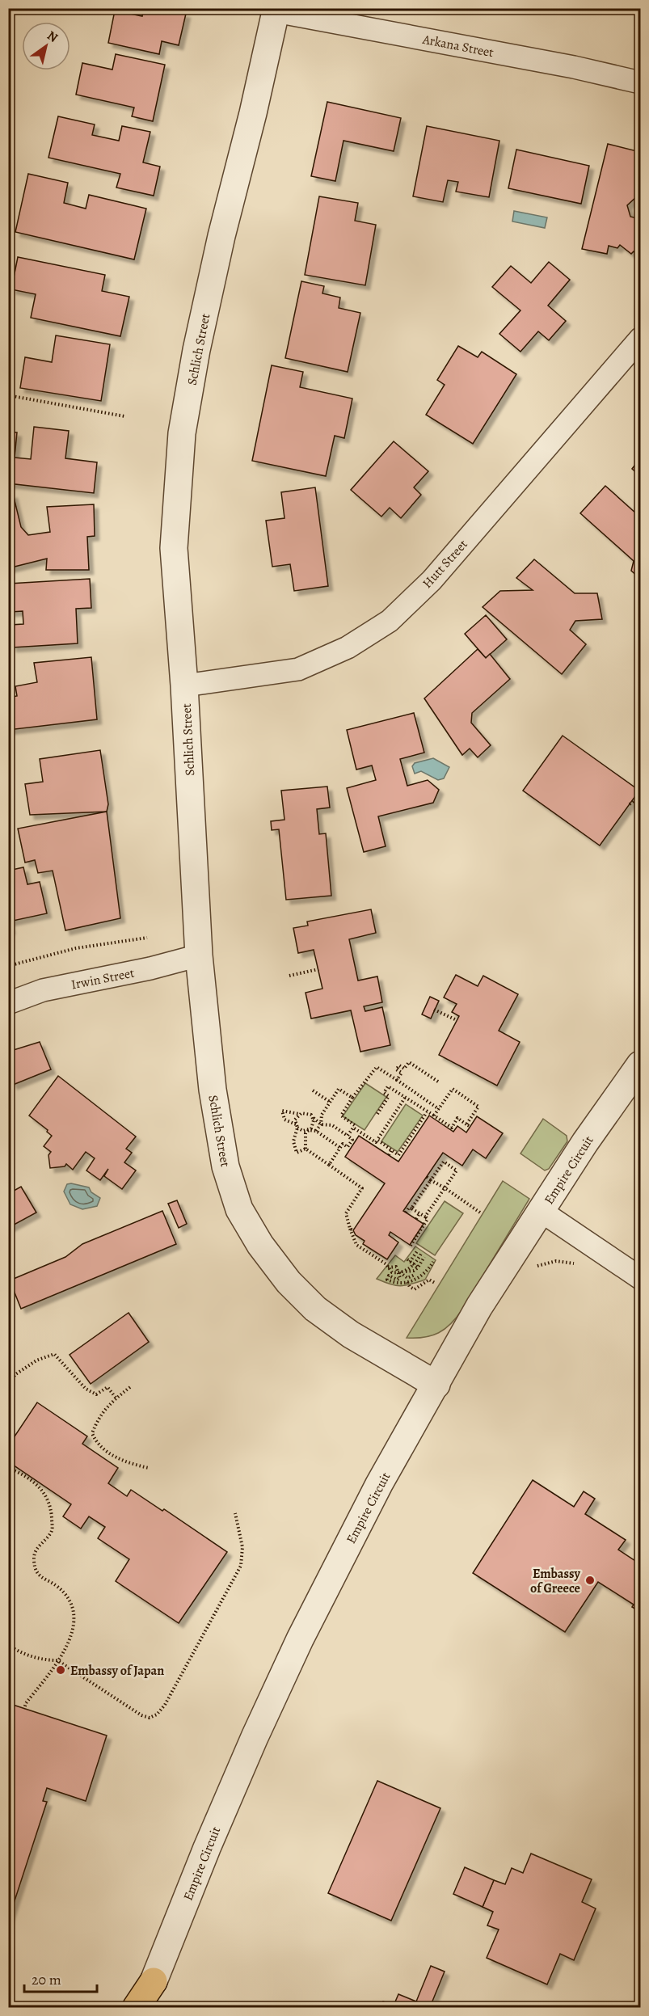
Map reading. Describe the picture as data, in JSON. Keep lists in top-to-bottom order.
{
  "streets": {
    "street": [
      "Arkana Street",
      "Schlich Street",
      "Hutt Street",
      "Irwin Street",
      "Empire Circuit"
    ]
  },
  "crossings": [
    ["Arkana Street", "Schlich Street"],
    ["Schlich Street", "Hutt Street"],
    ["Schlich Street", "Irwin Street"],
    ["Schlich Street", "Empire Circuit"]
  ],
  "places": ["Embassy of Greece", "Embassy of Japan"],
  "scale_bar": "20 m",
  "north": "top right"
}
